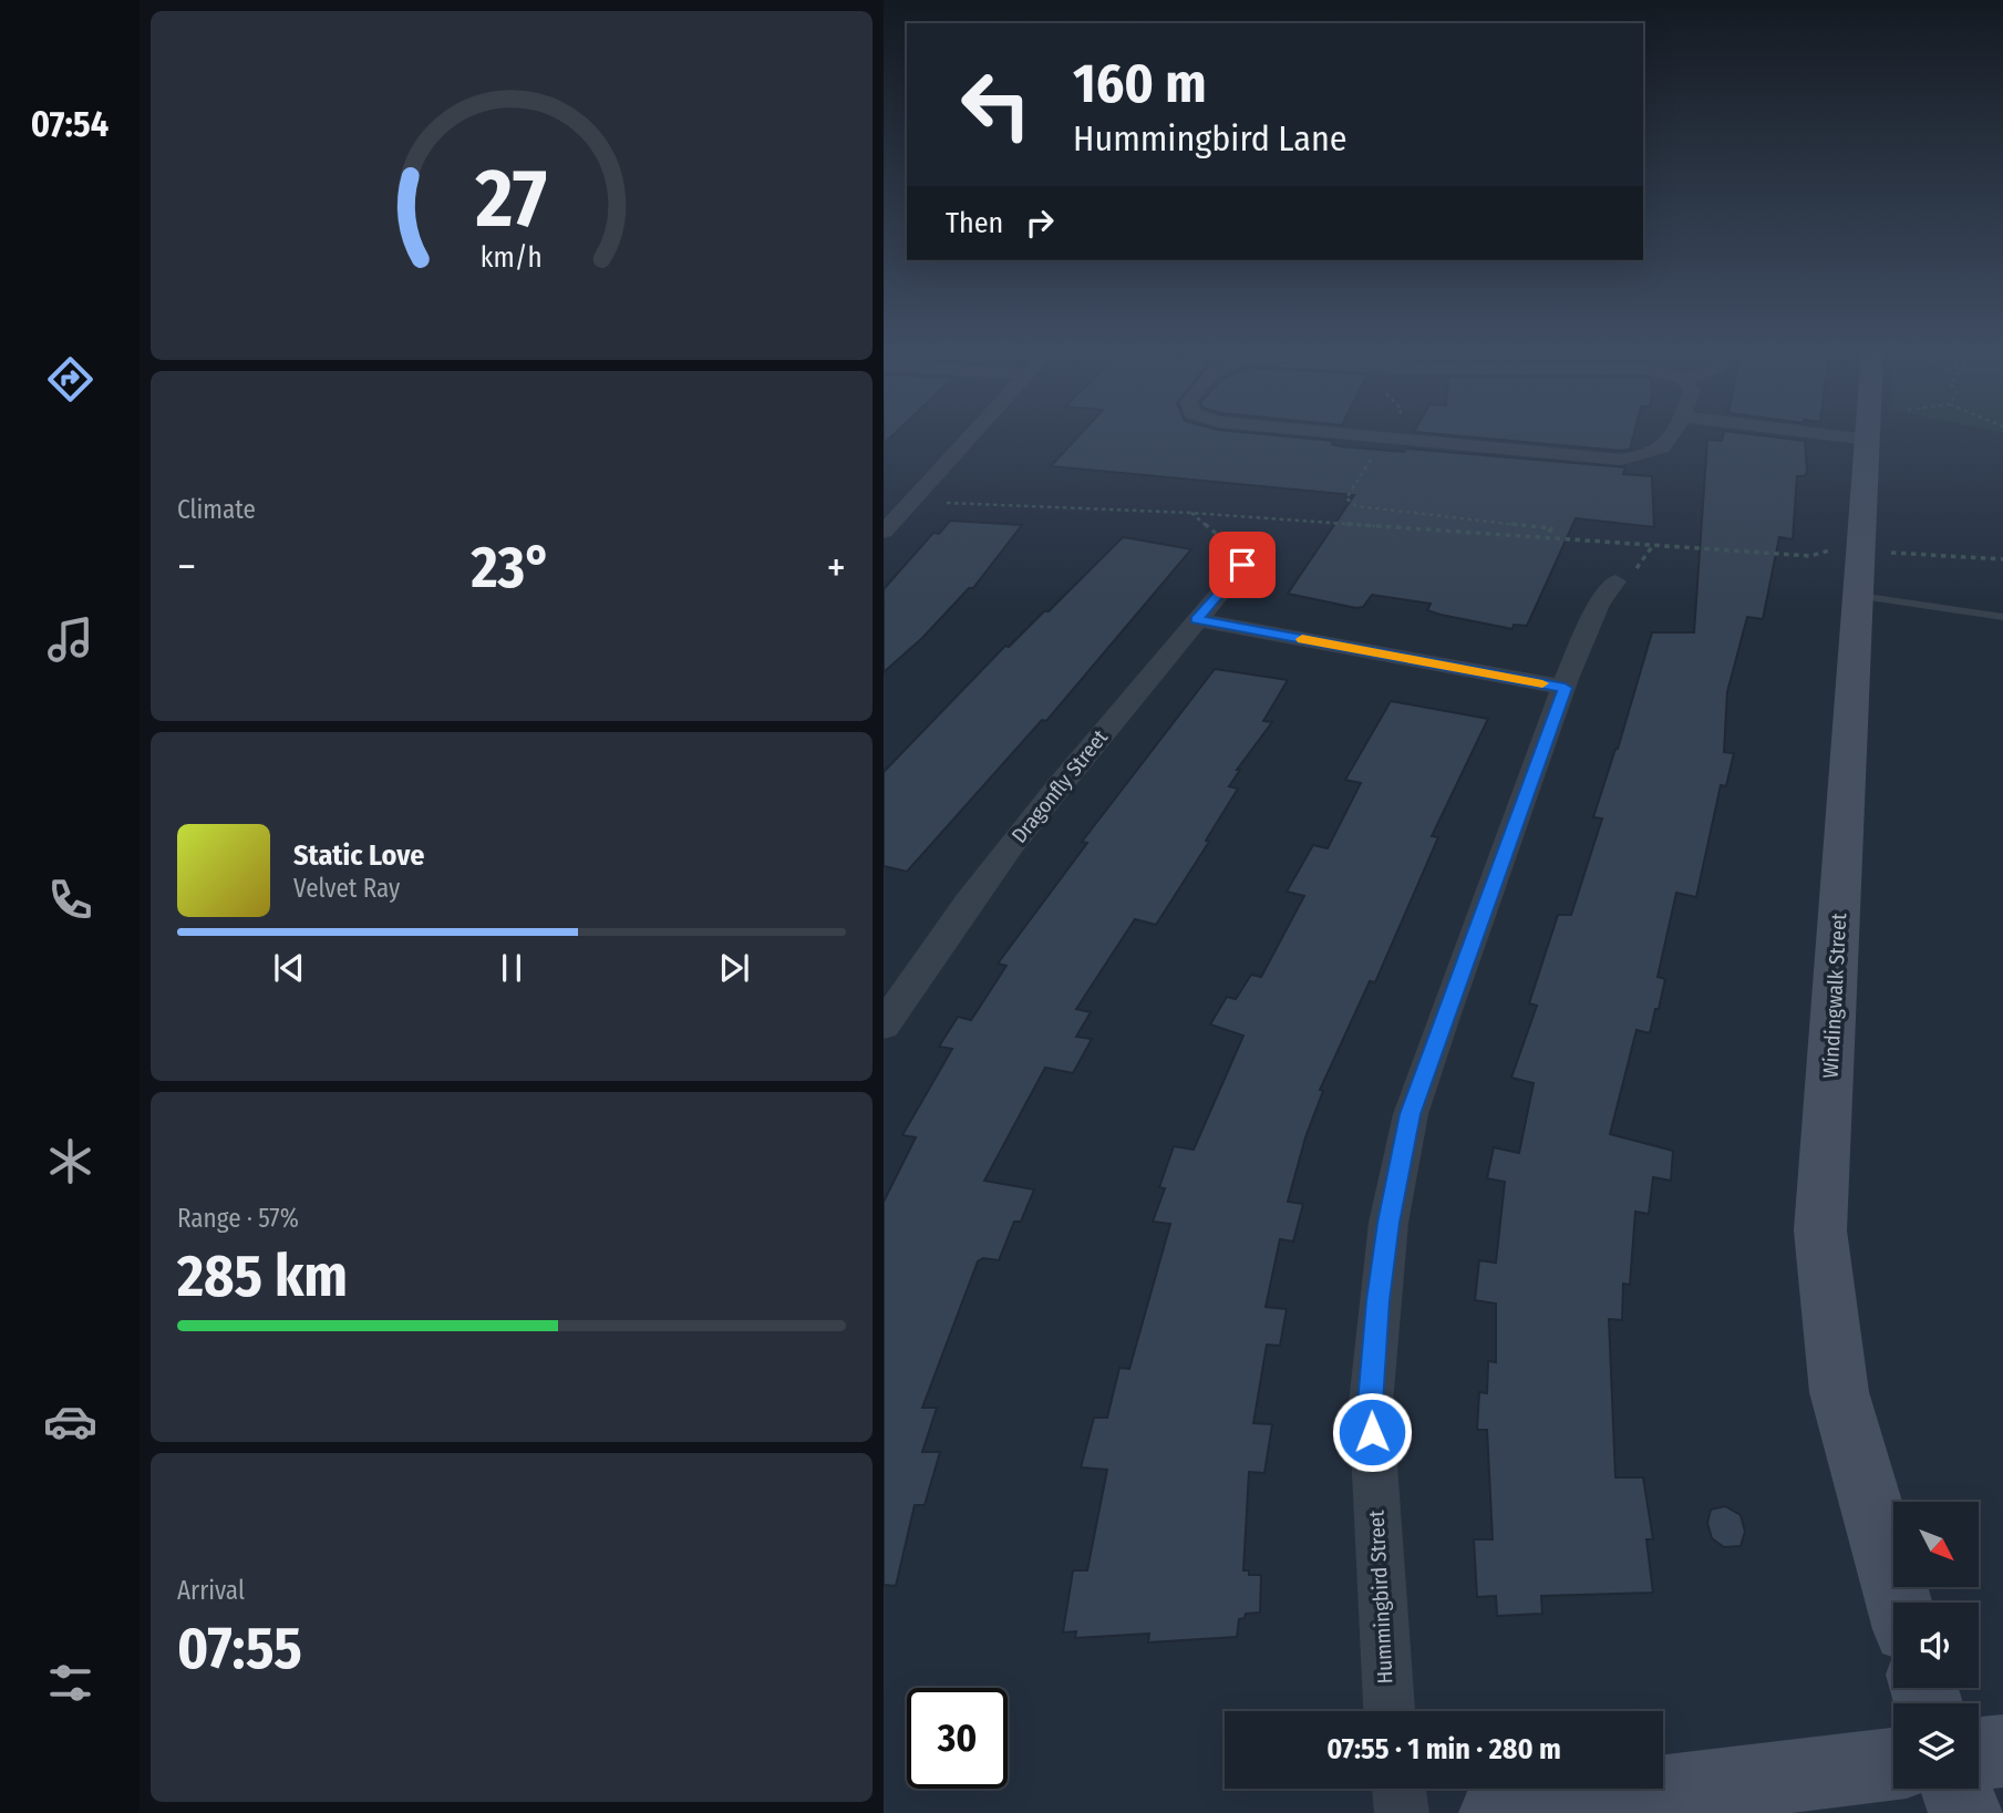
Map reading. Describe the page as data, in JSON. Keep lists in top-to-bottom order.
{
  "streets": {
    "street": ["Dragonfly Street", "Windingwalk Street", "Hummingbird Street"]
  },
  "north": "bottom right",
  "page": {
    "tabs": "07:54",
    "turn": ["160 m", "Hummingbird Lane"],
    "then": "Then",
    "tile": [
      "Climate",
      ["Range · 57%", "285 km"],
      ["Arrival", "07:55"]
    ],
    "heat": ["−", "23°", "+"],
    "song": ["Static Love", "Velvet Ray"],
    "limit": "30",
    "trip": "07:55 · 1 min · 280 m",
    "gauge": ["27", "km/h"]
  }
}
